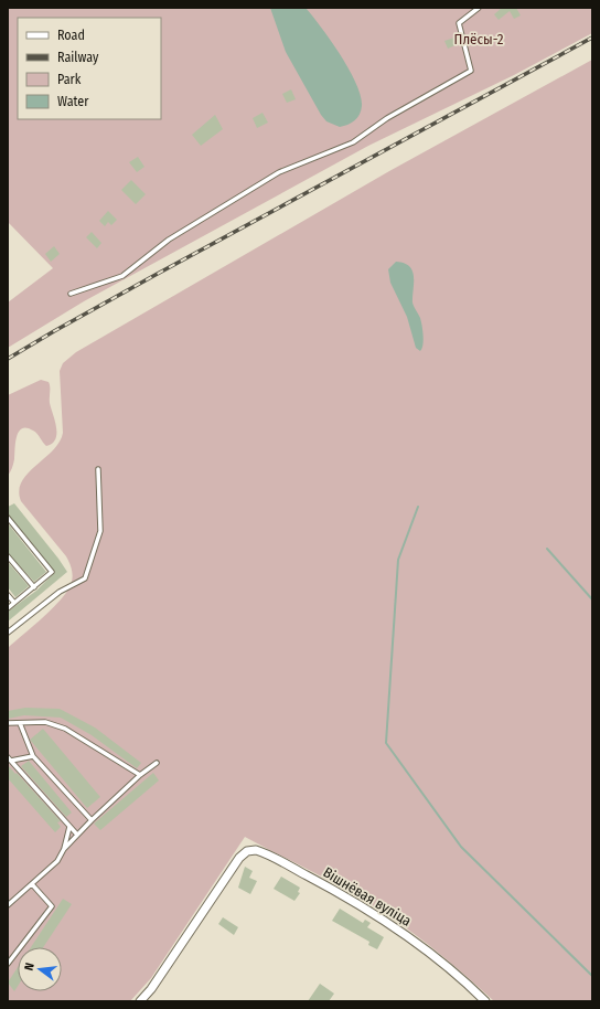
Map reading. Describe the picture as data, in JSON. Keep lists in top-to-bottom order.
{
  "streets": {
    "street": ["Вішнёвая вуліца"]
  },
  "parks": ["Плёсы-2"],
  "legend": [
    "Road",
    "Railway",
    "Park",
    "Water"
  ],
  "north": "left"
}
